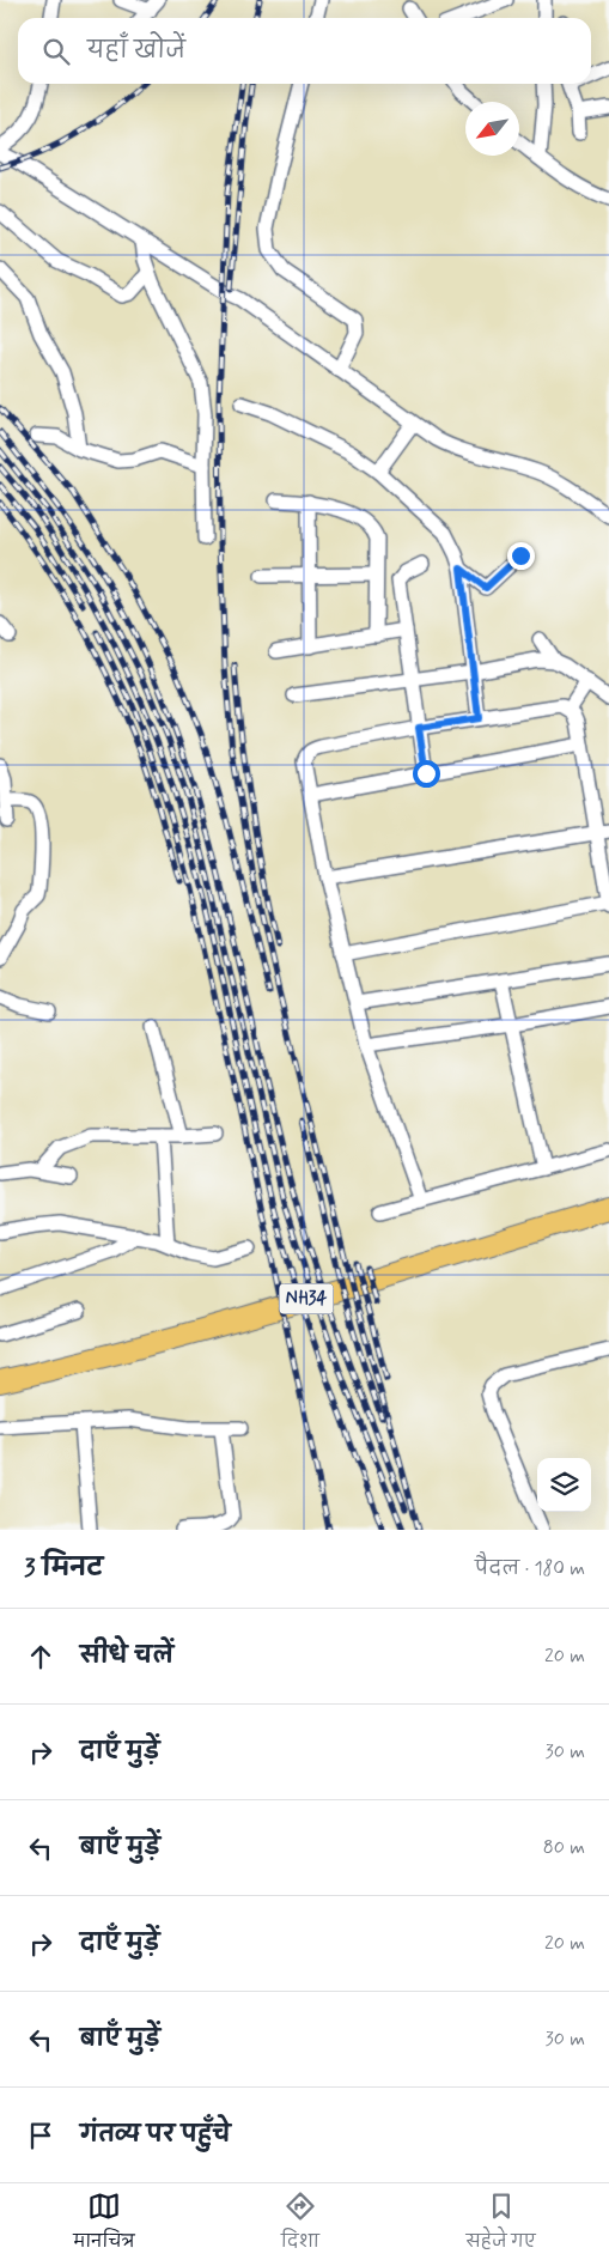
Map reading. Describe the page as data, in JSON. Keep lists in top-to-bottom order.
{
  "streets": {
    "highway": ["NH34"]
  },
  "north": "bottom left",
  "page": {
    "search": "यहाँ खोजें",
    "heading": ["3 मिनट", "पैदल · 180 m"],
    "list": [
      ["सीधे चलें", "20 m"],
      ["दाएँ मुड़ें", "30 m"],
      ["बाएँ मुड़ें", "80 m"],
      ["दाएँ मुड़ें", "20 m"],
      ["बाएँ मुड़ें", "30 m"],
      "गंतव्य पर पहुँचे"
    ],
    "nav": ["मानचित्र", "दिशा", "सहेजे गए"]
  }
}
